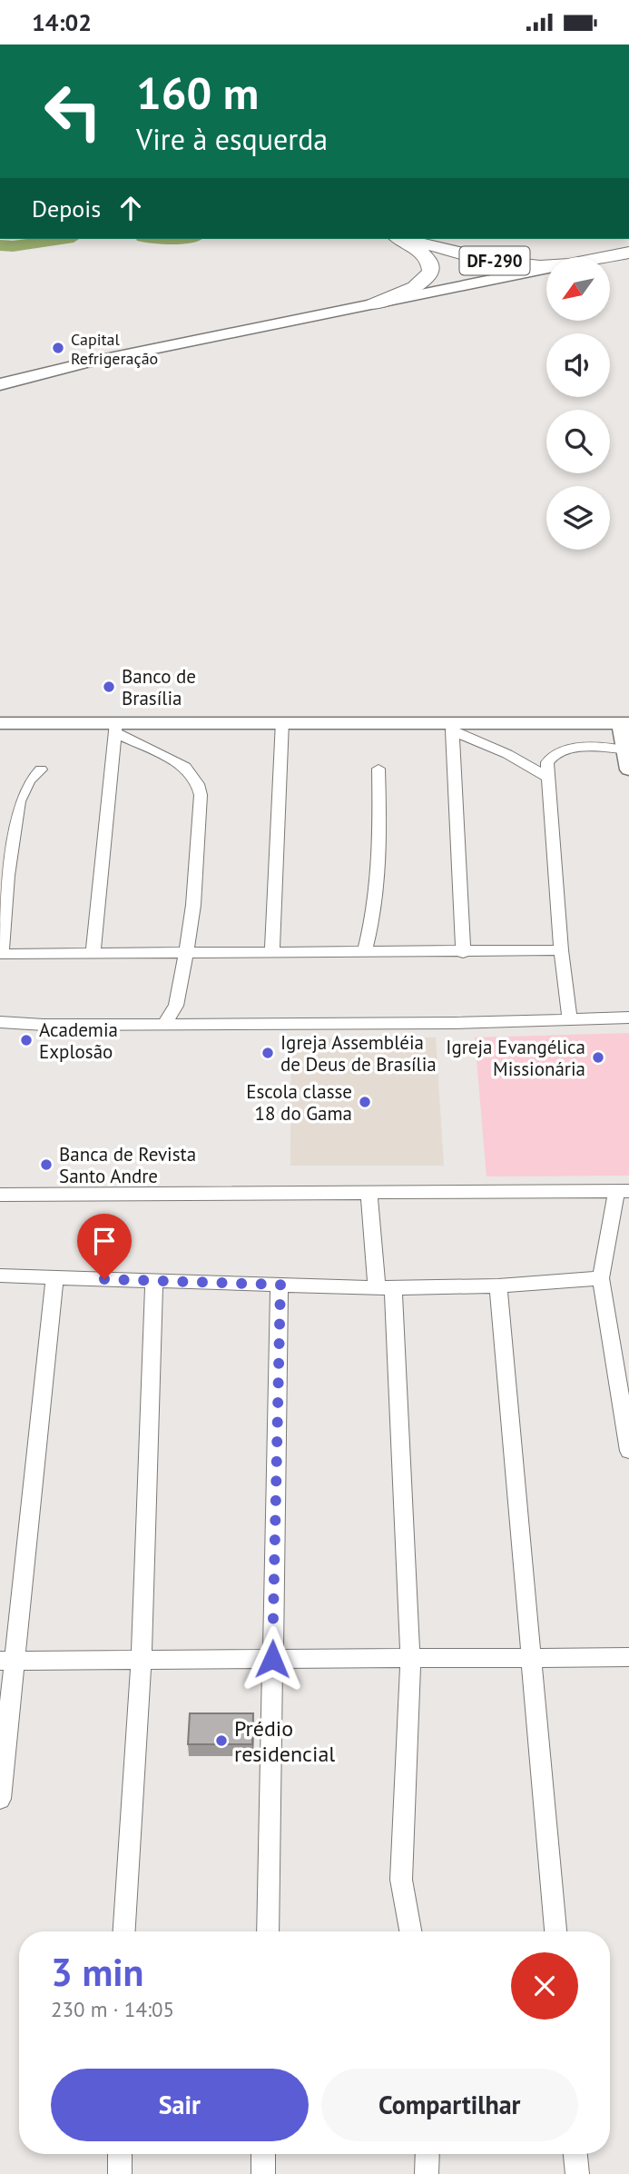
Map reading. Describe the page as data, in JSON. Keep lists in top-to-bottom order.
{
  "streets": {
    "highway": ["DF-290"]
  },
  "places": [
    "Capital Refrigeração",
    "Banco de Brasília",
    "Academia Explosão",
    "Igreja Assembléia de Deus de Brasília",
    "Igreja Evangélica Missionária",
    "Escola classe 18 do Gama",
    "Banca de Revista Santo Andre",
    "Prédio residencial"
  ],
  "north": "bottom left",
  "page": {
    "status": "14:02",
    "turn": ["160 m", "Vire à esquerda"],
    "then": "Depois",
    "heading": ["3 min", "230 m · 14:05"],
    "buttons": ["Sair", "Compartilhar"]
  }
}
